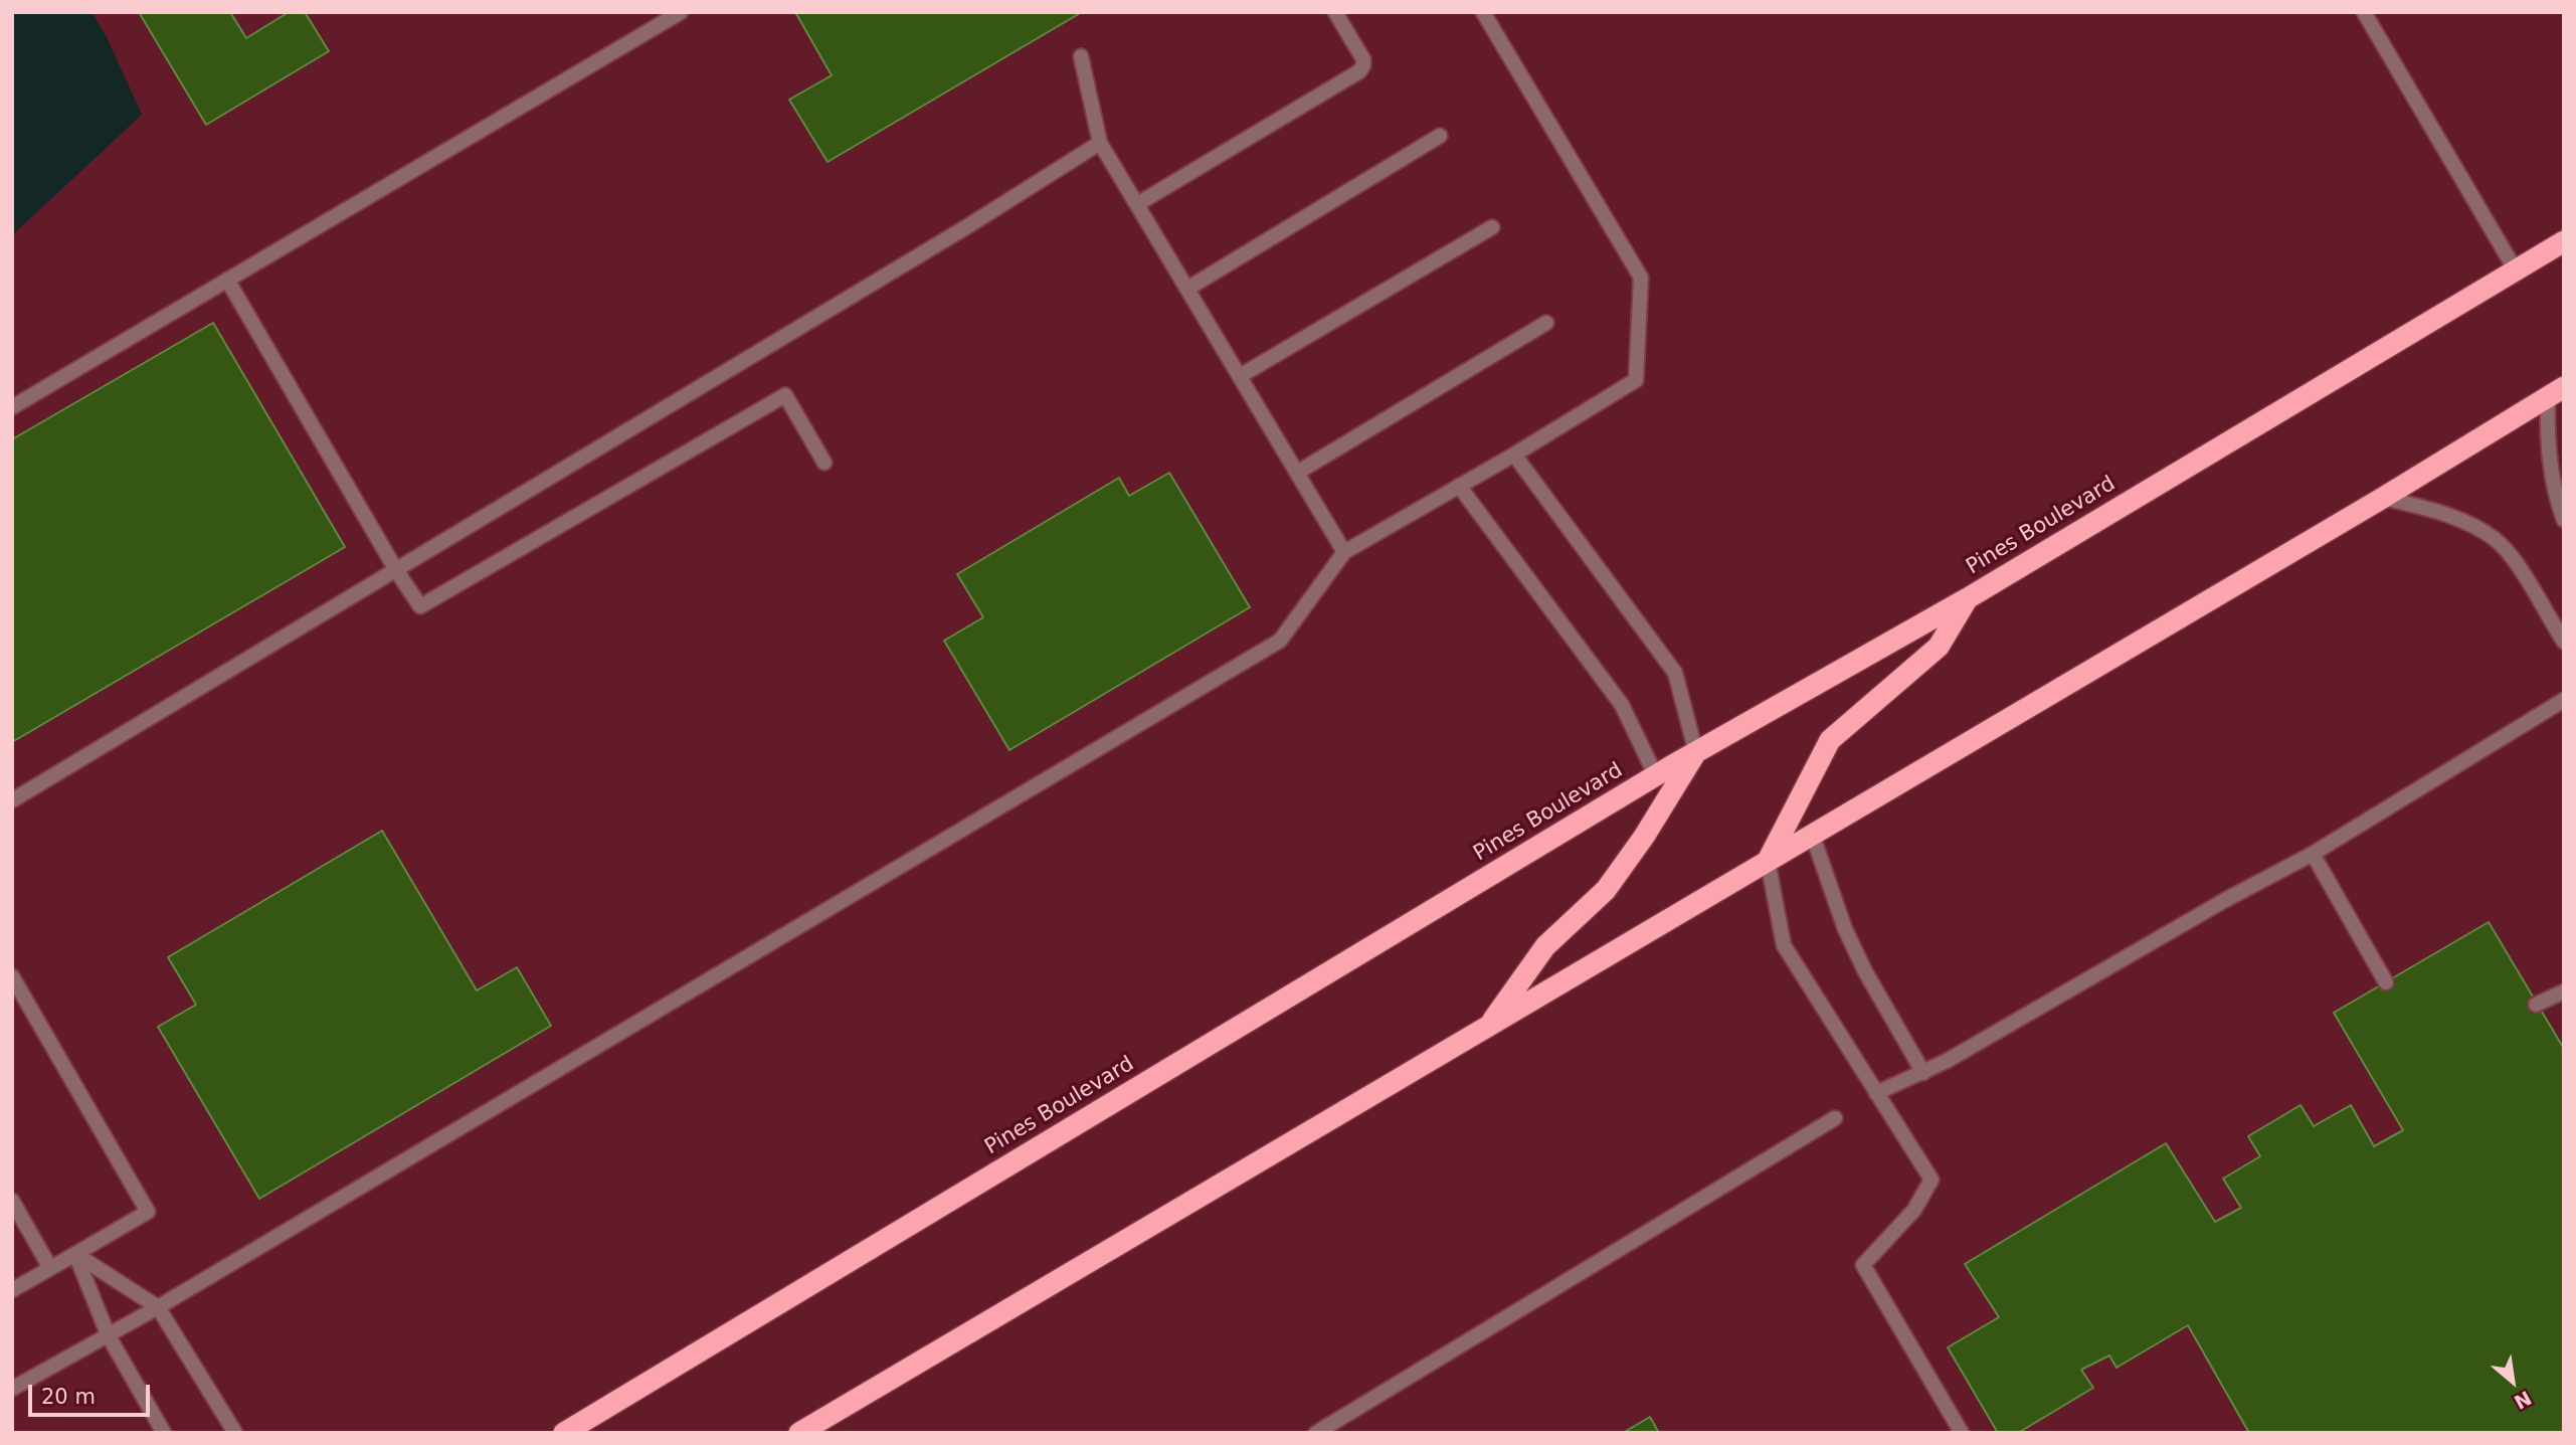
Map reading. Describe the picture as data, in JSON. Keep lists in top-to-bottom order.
{
  "streets": {
    "highway": ["Pines Boulevard"]
  },
  "scale_bar": "20 m",
  "north": "bottom right"
}
